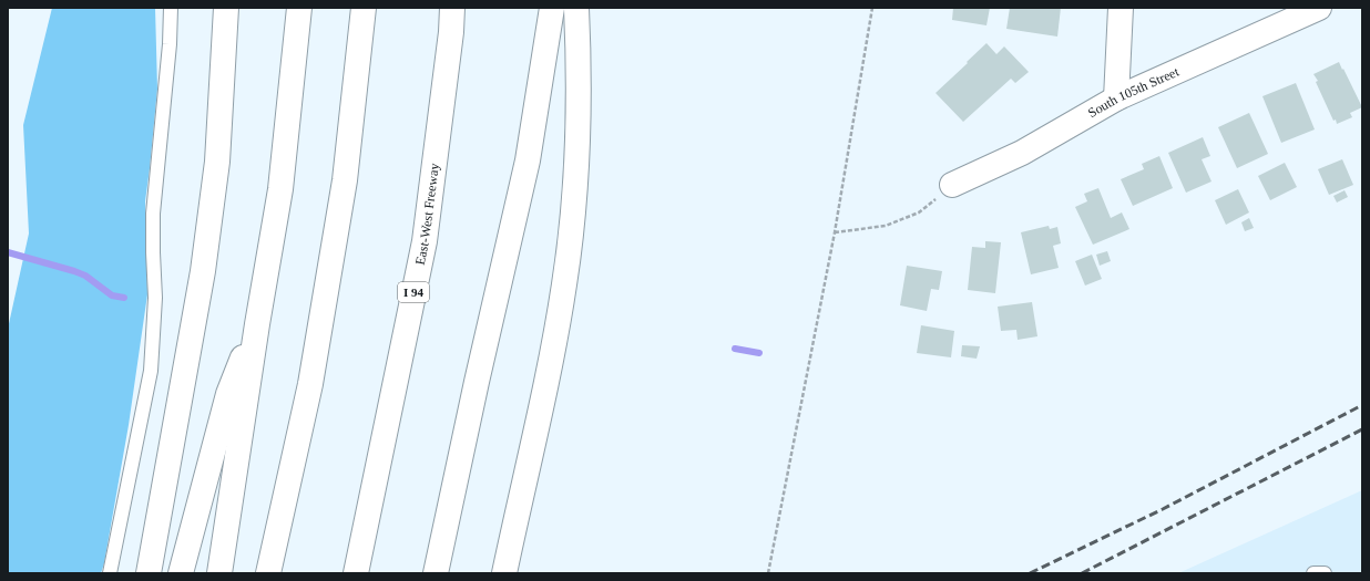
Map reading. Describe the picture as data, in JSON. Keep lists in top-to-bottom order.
{
  "streets": {
    "main road": ["South 105th Street", "East-West Freeway", "I 94"]
  }
}
